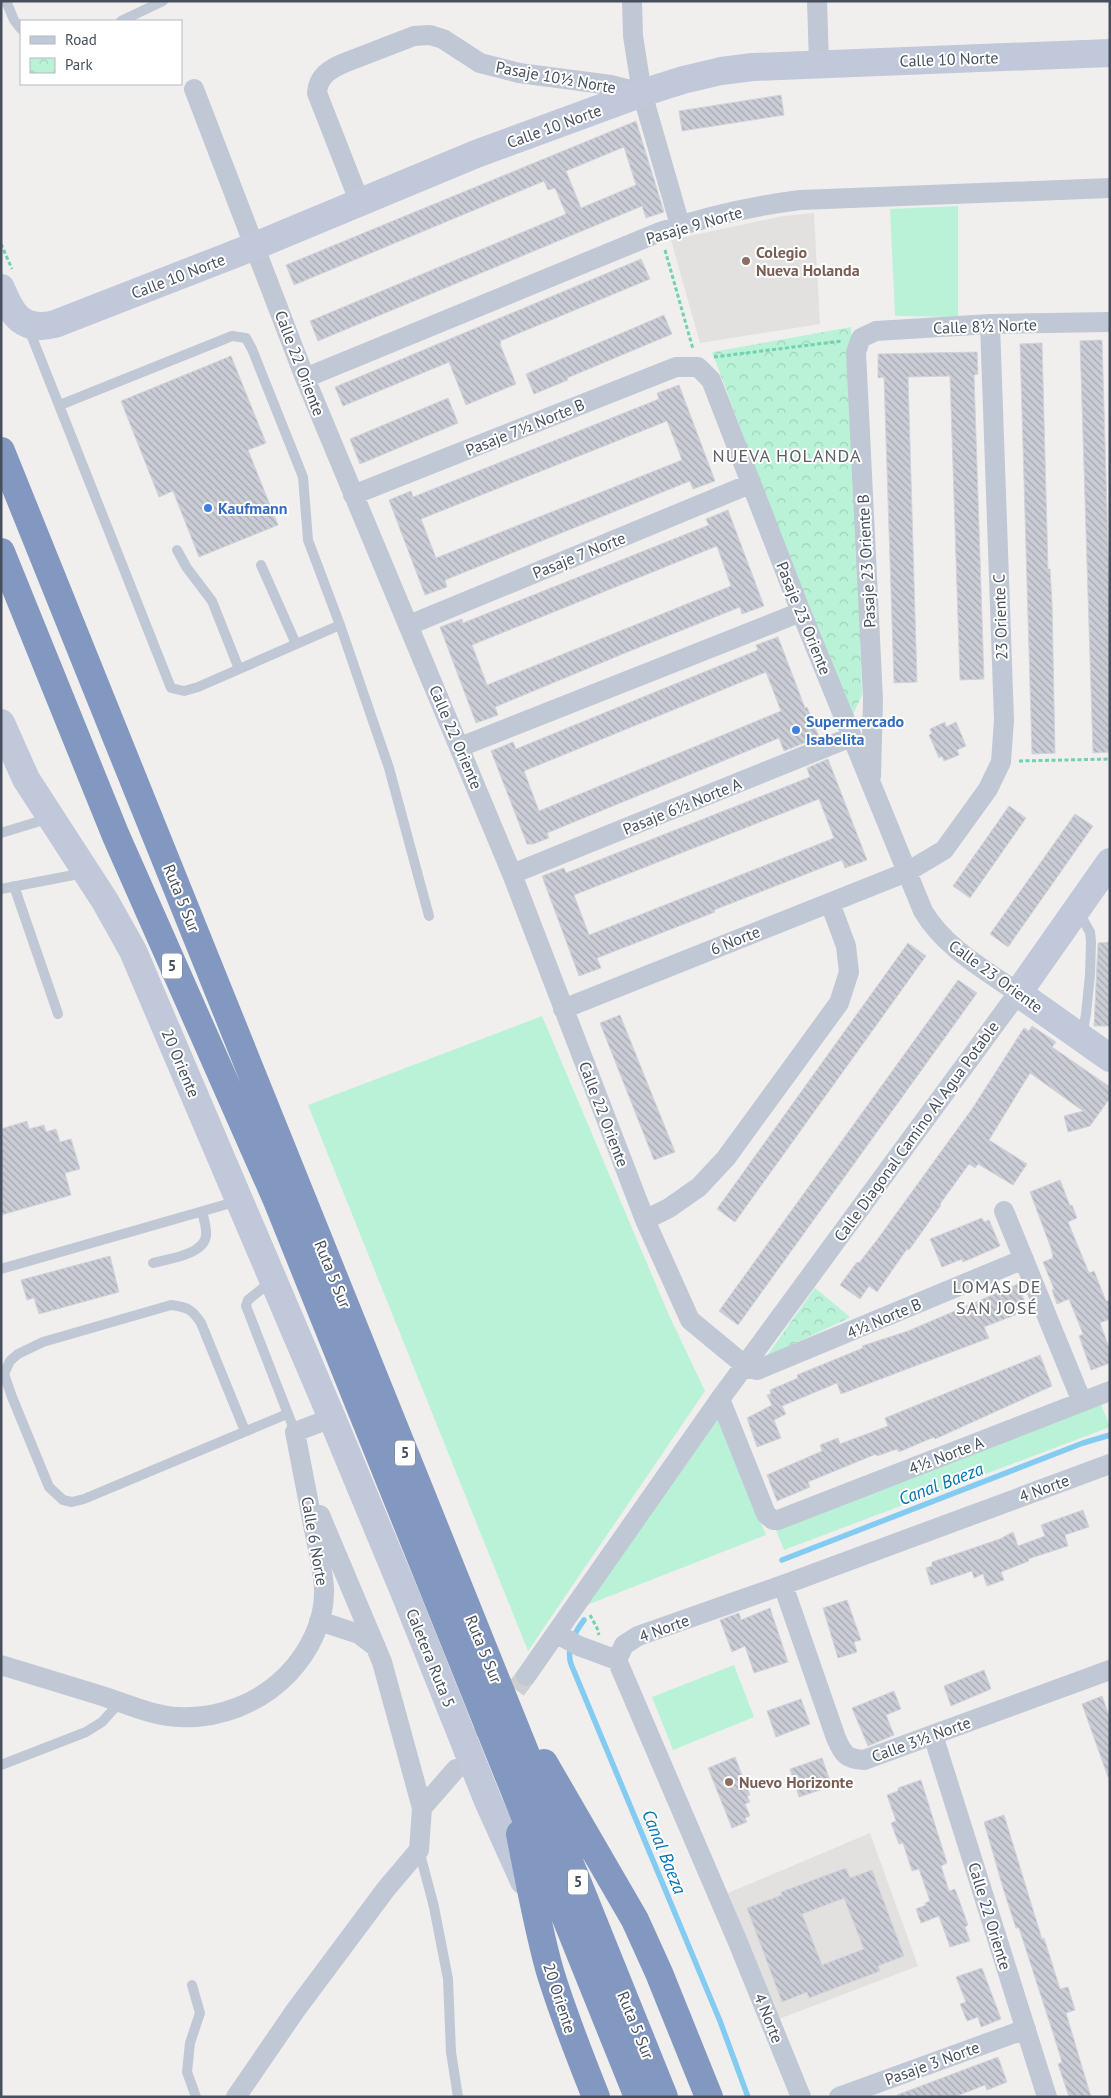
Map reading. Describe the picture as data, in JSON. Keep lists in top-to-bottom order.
{
  "streets": {
    "highway": ["Ruta 5 Sur", "5", "20 Oriente"],
    "street": [
      "Calle 10 Norte",
      "Pasaje 10½ Norte",
      "Pasaje 9 Norte",
      "Calle 8½ Norte",
      "Calle 22 Oriente",
      "Pasaje 7½ Norte B",
      "Pasaje 7 Norte",
      "Pasaje 23 Oriente B",
      "23 Oriente C",
      "Pasaje 23 Oriente",
      "Pasaje 6½ Norte A",
      "6 Norte",
      "Calle 23 Oriente",
      "Calle Diagonal Camino Al Agua Potable",
      "4½ Norte B",
      "4½ Norte A",
      "4 Norte",
      "Calle 6 Norte",
      "Caletera Ruta 5",
      "Calle 3½ Norte",
      "Pasaje 3 Norte"
    ]
  },
  "crossings": [
    ["Calle 10 Norte", "Pasaje 10½ Norte"],
    ["Calle 10 Norte", "Calle 22 Oriente"],
    ["Pasaje 9 Norte", "Calle 22 Oriente"],
    ["Calle 8½ Norte", "Pasaje 23 Oriente B"],
    ["Calle 8½ Norte", "23 Oriente C"],
    ["Calle 22 Oriente", "Pasaje 7½ Norte B"],
    ["Calle 22 Oriente", "Pasaje 7 Norte"],
    ["Calle 22 Oriente", "Pasaje 6½ Norte A"],
    ["Calle 22 Oriente", "6 Norte"],
    ["Calle 22 Oriente", "Calle Diagonal Camino Al Agua Potable"],
    ["Calle 22 Oriente", "4½ Norte B"],
    ["Calle 22 Oriente", "Calle 3½ Norte"],
    ["Calle 22 Oriente", "Pasaje 3 Norte"],
    ["Pasaje 7½ Norte B", "Pasaje 23 Oriente"],
    ["Pasaje 7 Norte", "Pasaje 23 Oriente"],
    ["Pasaje 23 Oriente B", "Pasaje 23 Oriente"],
    ["23 Oriente C", "Pasaje 23 Oriente"],
    ["23 Oriente C", "6 Norte"],
    ["23 Oriente C", "Calle 23 Oriente"],
    ["Pasaje 23 Oriente", "Pasaje 6½ Norte A"],
    ["Pasaje 23 Oriente", "6 Norte"],
    ["Pasaje 23 Oriente", "Calle 23 Oriente"],
    ["Ruta 5 Sur", "20 Oriente"],
    ["6 Norte", "Calle 23 Oriente"],
    ["Calle 23 Oriente", "Calle Diagonal Camino Al Agua Potable"],
    ["20 Oriente", "Caletera Ruta 5"],
    ["Calle Diagonal Camino Al Agua Potable", "4½ Norte B"],
    ["Calle Diagonal Camino Al Agua Potable", "4½ Norte A"],
    ["4 Norte", "Calle 3½ Norte"]
  ],
  "districts": ["NUEVA HOLANDA", "LOMAS DE SAN JOSÉ"],
  "water": ["Canal Baeza"],
  "places": [
    "Colegio Nueva Holanda",
    "Kaufmann",
    "Supermercado Isabelita",
    "Nuevo Horizonte"
  ],
  "legend": ["Road", "Park"]
}
